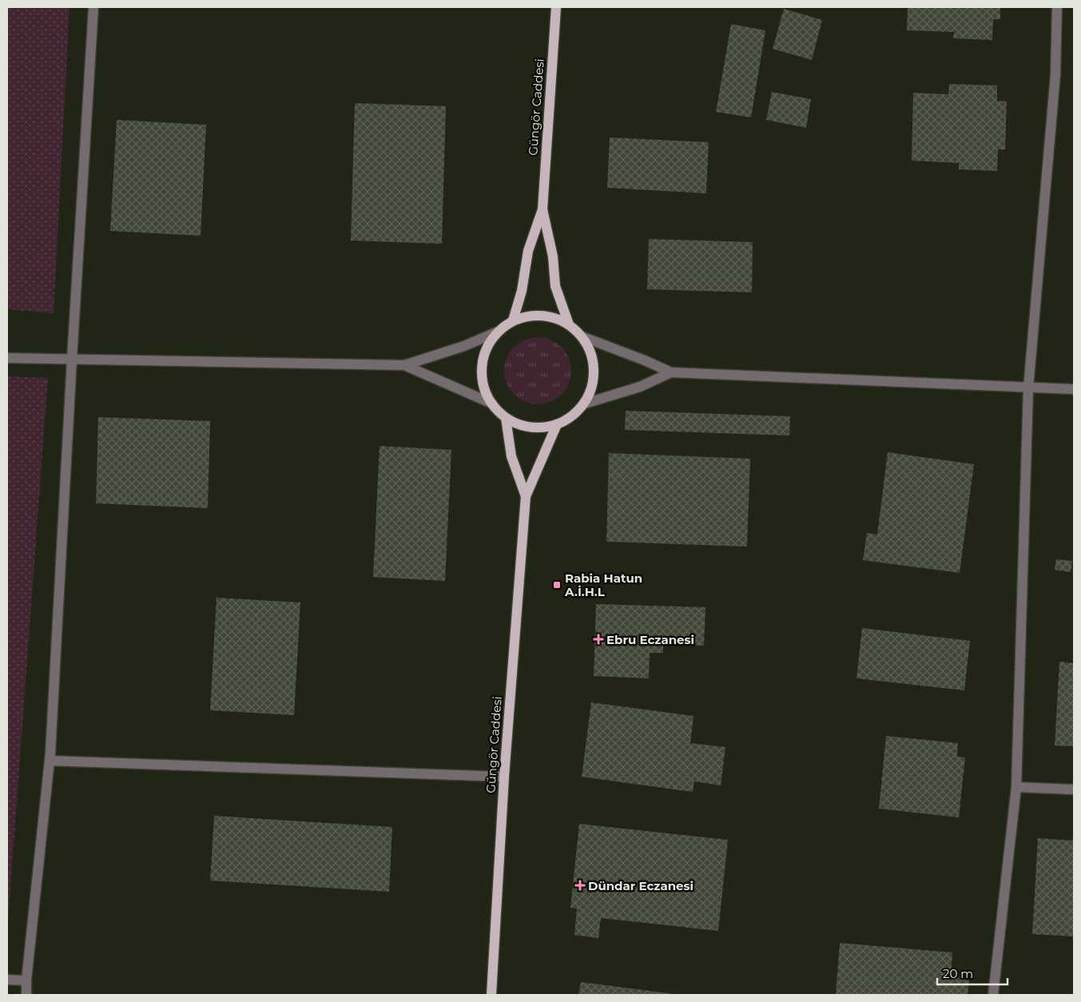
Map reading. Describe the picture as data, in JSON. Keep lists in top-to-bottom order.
{
  "streets": {
    "main road": ["Güngör Caddesi"]
  },
  "places": {
    "transit": ["Rabia Hatun A.İ.H.L"],
    "health": ["Ebru Eczanesi", "Dündar Eczanesi"]
  },
  "scale_bar": "20 m"
}
